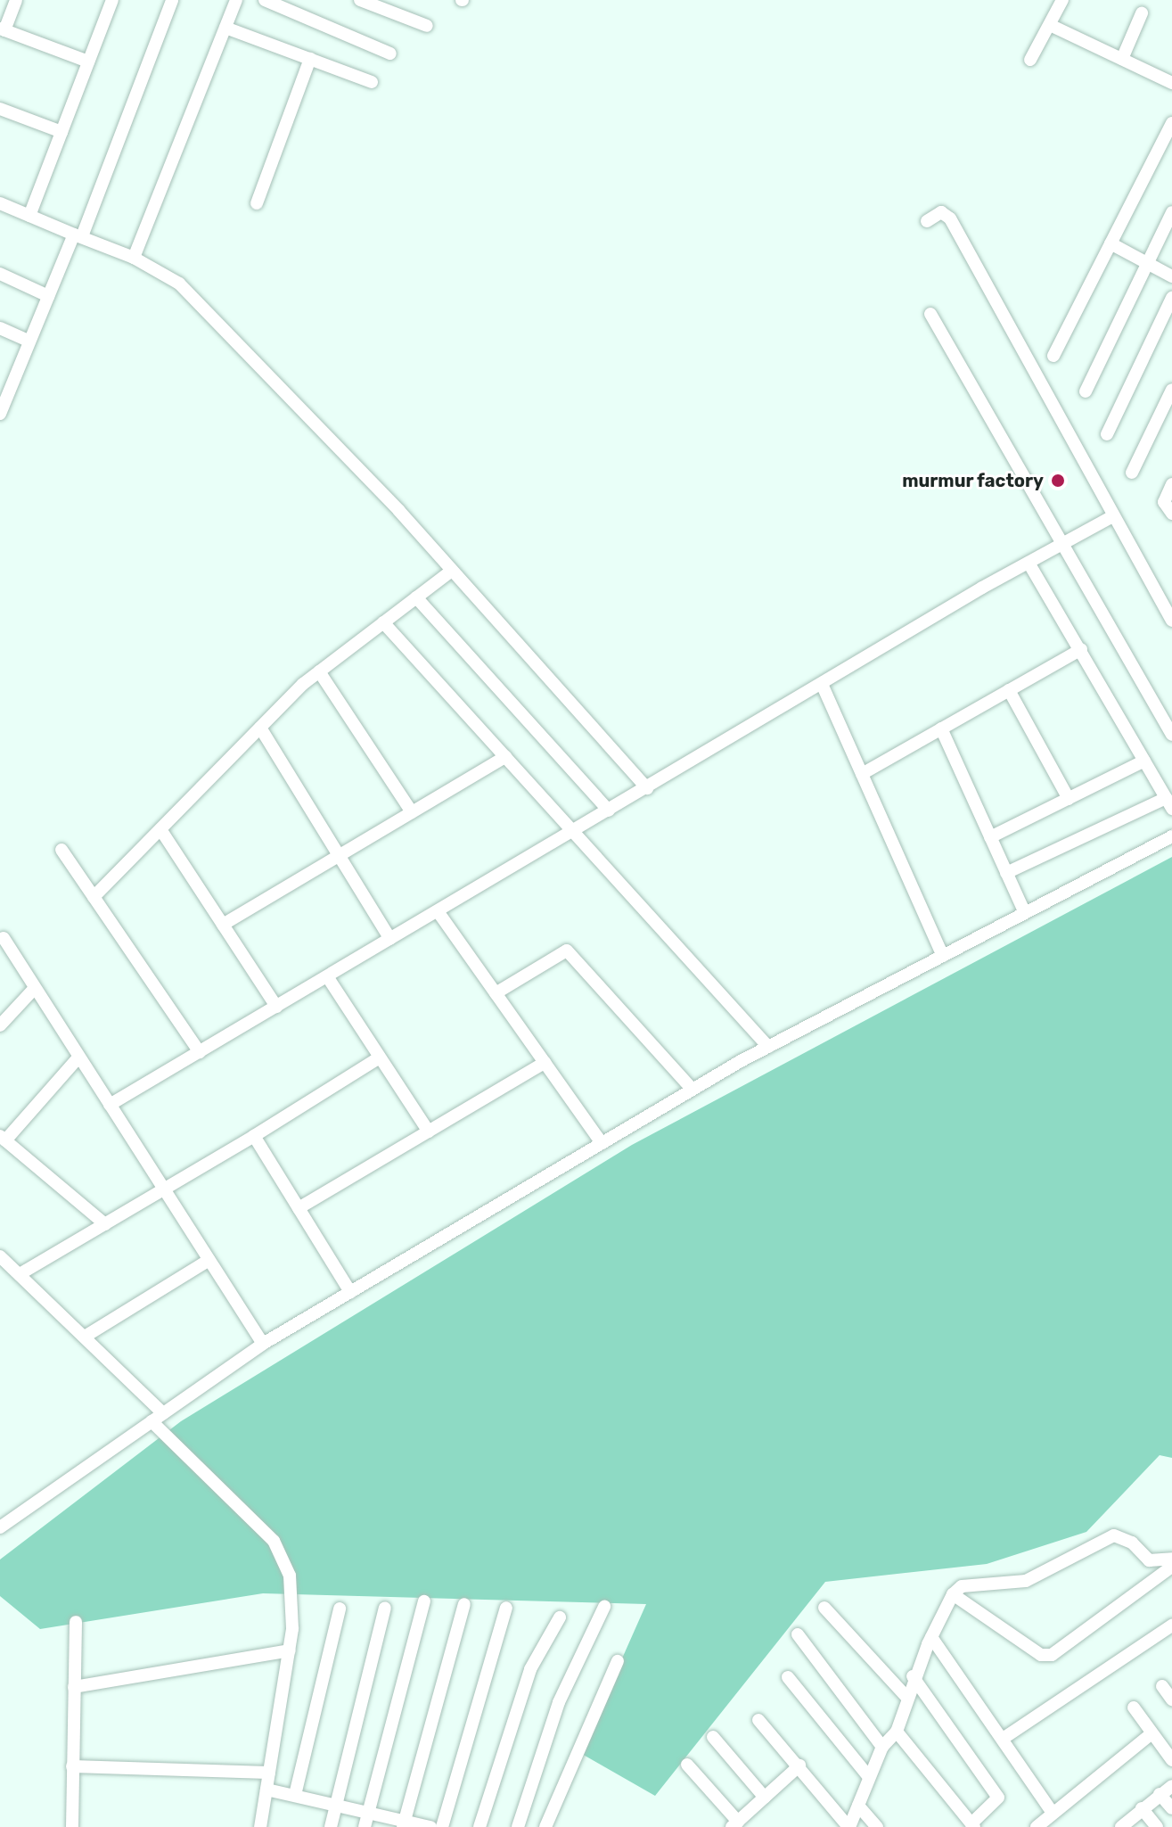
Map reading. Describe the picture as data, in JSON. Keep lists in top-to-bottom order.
{
  "places": ["murmur factory"]
}
